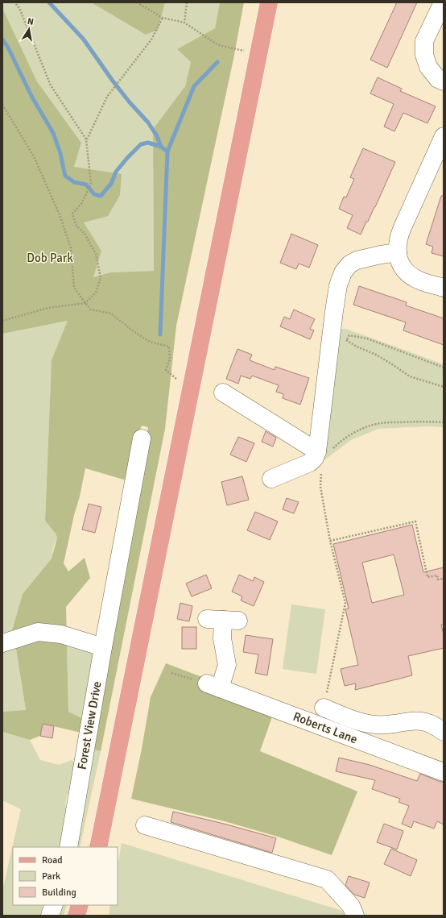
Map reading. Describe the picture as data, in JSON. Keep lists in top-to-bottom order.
{
  "streets": {
    "street": ["Forest View Drive", "Roberts Lane"]
  },
  "parks": ["Dob Park"],
  "legend": ["Road", "Park", "Building"],
  "north": "top"
}
